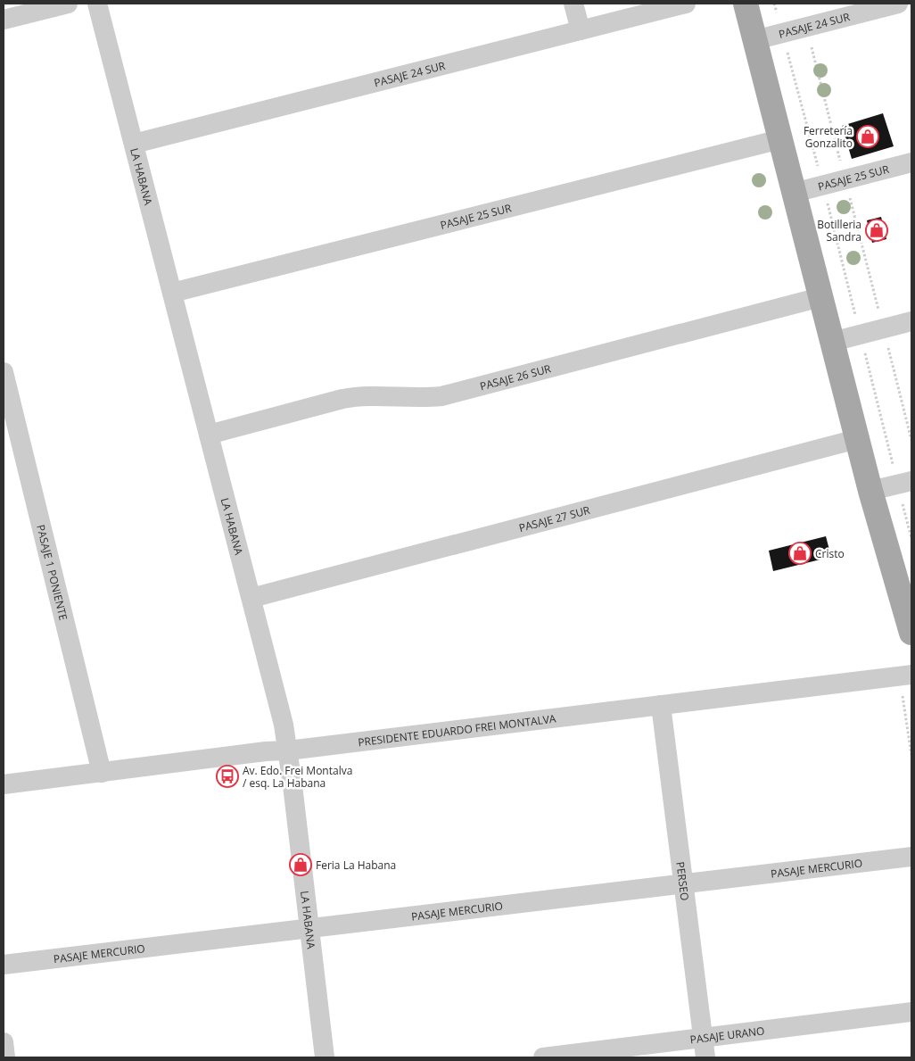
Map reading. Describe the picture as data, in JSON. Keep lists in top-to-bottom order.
{
  "streets": {
    "street": [
      "PASAJE 24 SUR",
      "LA HABANA",
      "PASAJE 25 SUR",
      "PASAJE 26 SUR",
      "PASAJE 27 SUR",
      "PASAJE 1 PONIENTE",
      "PRESIDENTE EDUARDO FREI MONTALVA",
      "PASAJE MERCURIO",
      "PERSEO",
      "PASAJE URANO"
    ]
  },
  "crossings": [
    ["PASAJE 24 SUR", "LA HABANA"],
    ["LA HABANA", "PASAJE 25 SUR"],
    ["LA HABANA", "PASAJE 26 SUR"],
    ["LA HABANA", "PASAJE 27 SUR"],
    ["LA HABANA", "PRESIDENTE EDUARDO FREI MONTALVA"],
    ["LA HABANA", "PASAJE MERCURIO"],
    ["PASAJE 1 PONIENTE", "PRESIDENTE EDUARDO FREI MONTALVA"],
    ["PRESIDENTE EDUARDO FREI MONTALVA", "PERSEO"],
    ["PASAJE MERCURIO", "PERSEO"],
    ["PERSEO", "PASAJE URANO"]
  ],
  "places": {
    "shop": [
      "Ferretería Gonzalito",
      "Botilleria Sandra",
      "Cristo",
      "Feria La Habana"
    ],
    "bus stop": ["Av. Edo. Frei Montalva / esq. La Habana"]
  }
}
